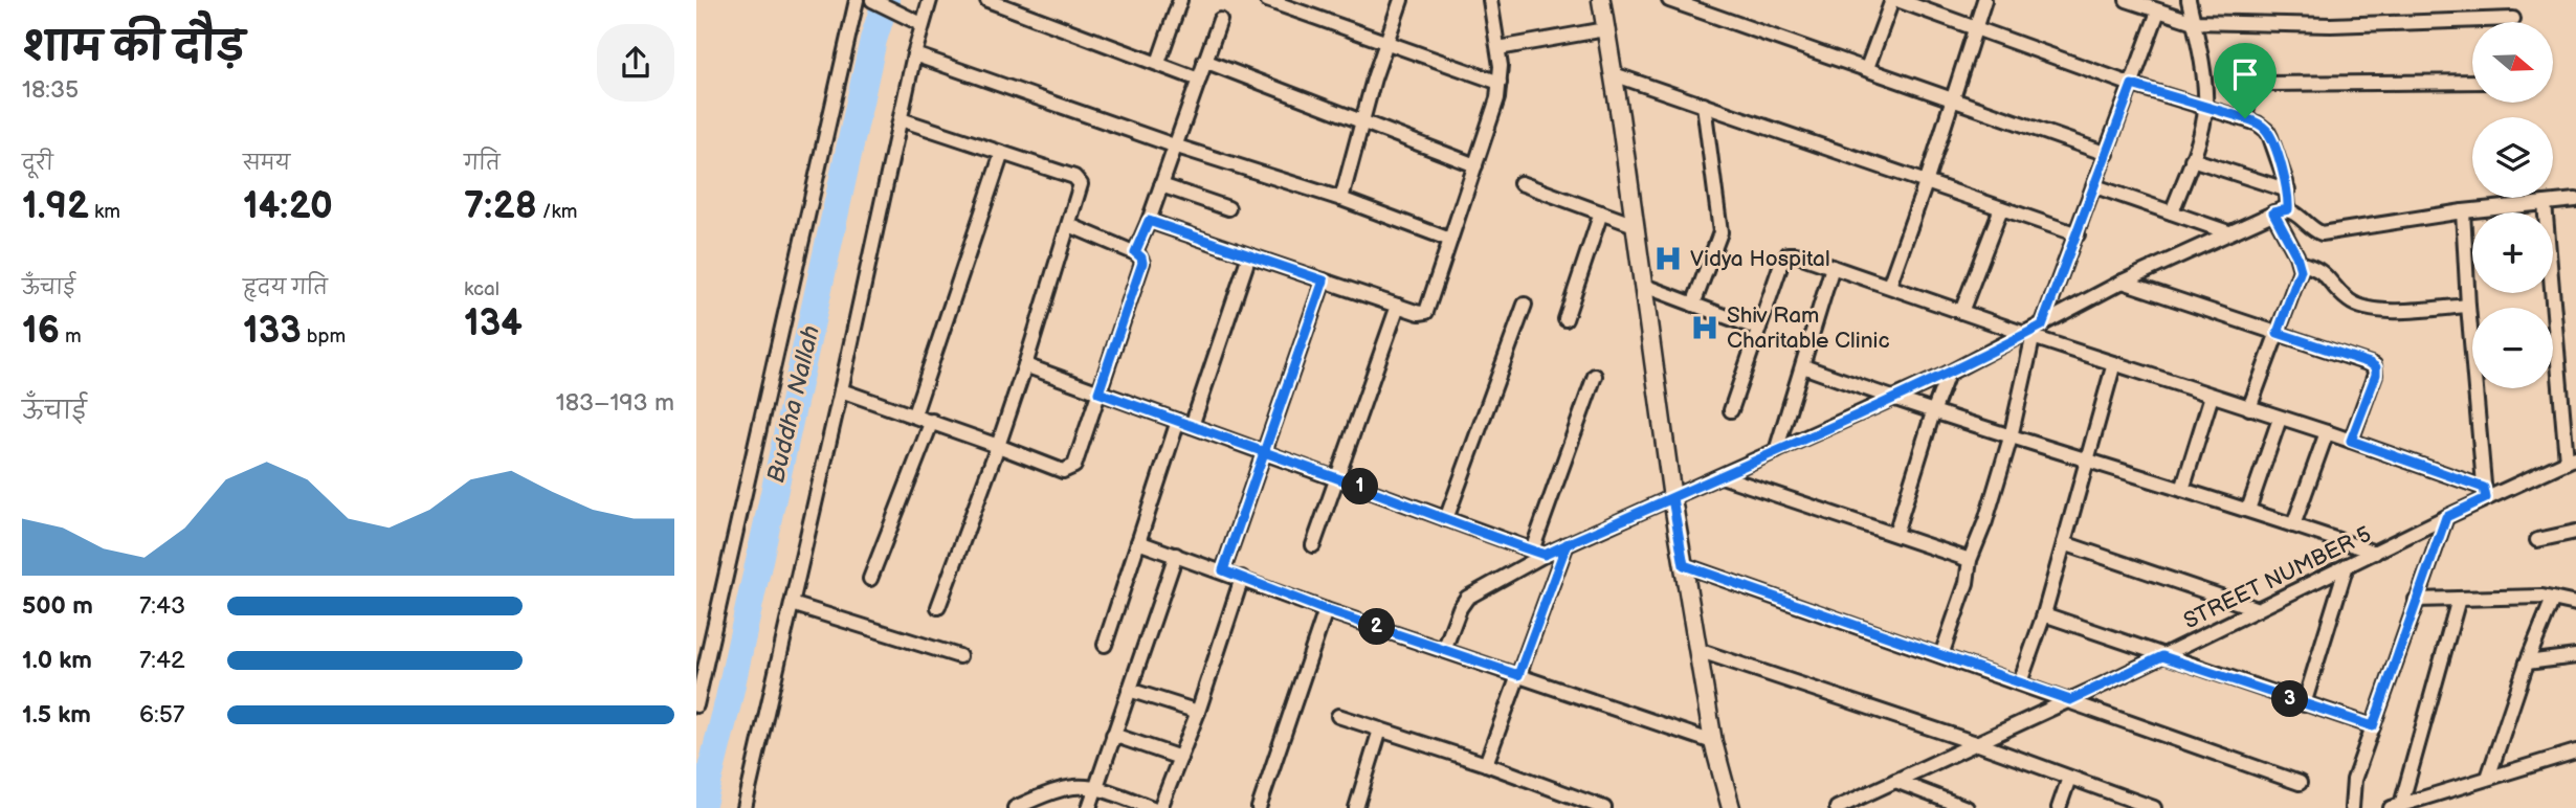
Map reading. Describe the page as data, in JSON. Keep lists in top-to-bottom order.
{
  "streets": {
    "street": ["STREET NUMBER 5"]
  },
  "water": ["Buddha Nallah"],
  "places": {
    "hospital": ["Vidya Hospital", "Shiv Ram Charitable Clinic"]
  },
  "north": "right",
  "page": {
    "heading": ["शाम की दौड़", "18:35"],
    "map_buttons": ["+", "−"],
    "stats": [
      ["दूरी", "1.92 km"],
      ["समय", "14:20"],
      ["गति", "7:28 /km"],
      ["ऊँचाई", "16 m"],
      ["हृदय गति", "133 bpm"],
      ["kcal", "134"]
    ],
    "chart": ["ऊँचाई", "183–193 m"],
    "pins": ["1", "2", "3"],
    "list": [
      {
        "name": "500 m",
        "note": "7:43"
      },
      {
        "name": "1.0 km",
        "note": "7:42"
      },
      {
        "name": "1.5 km",
        "note": "6:57"
      }
    ]
  }
}
